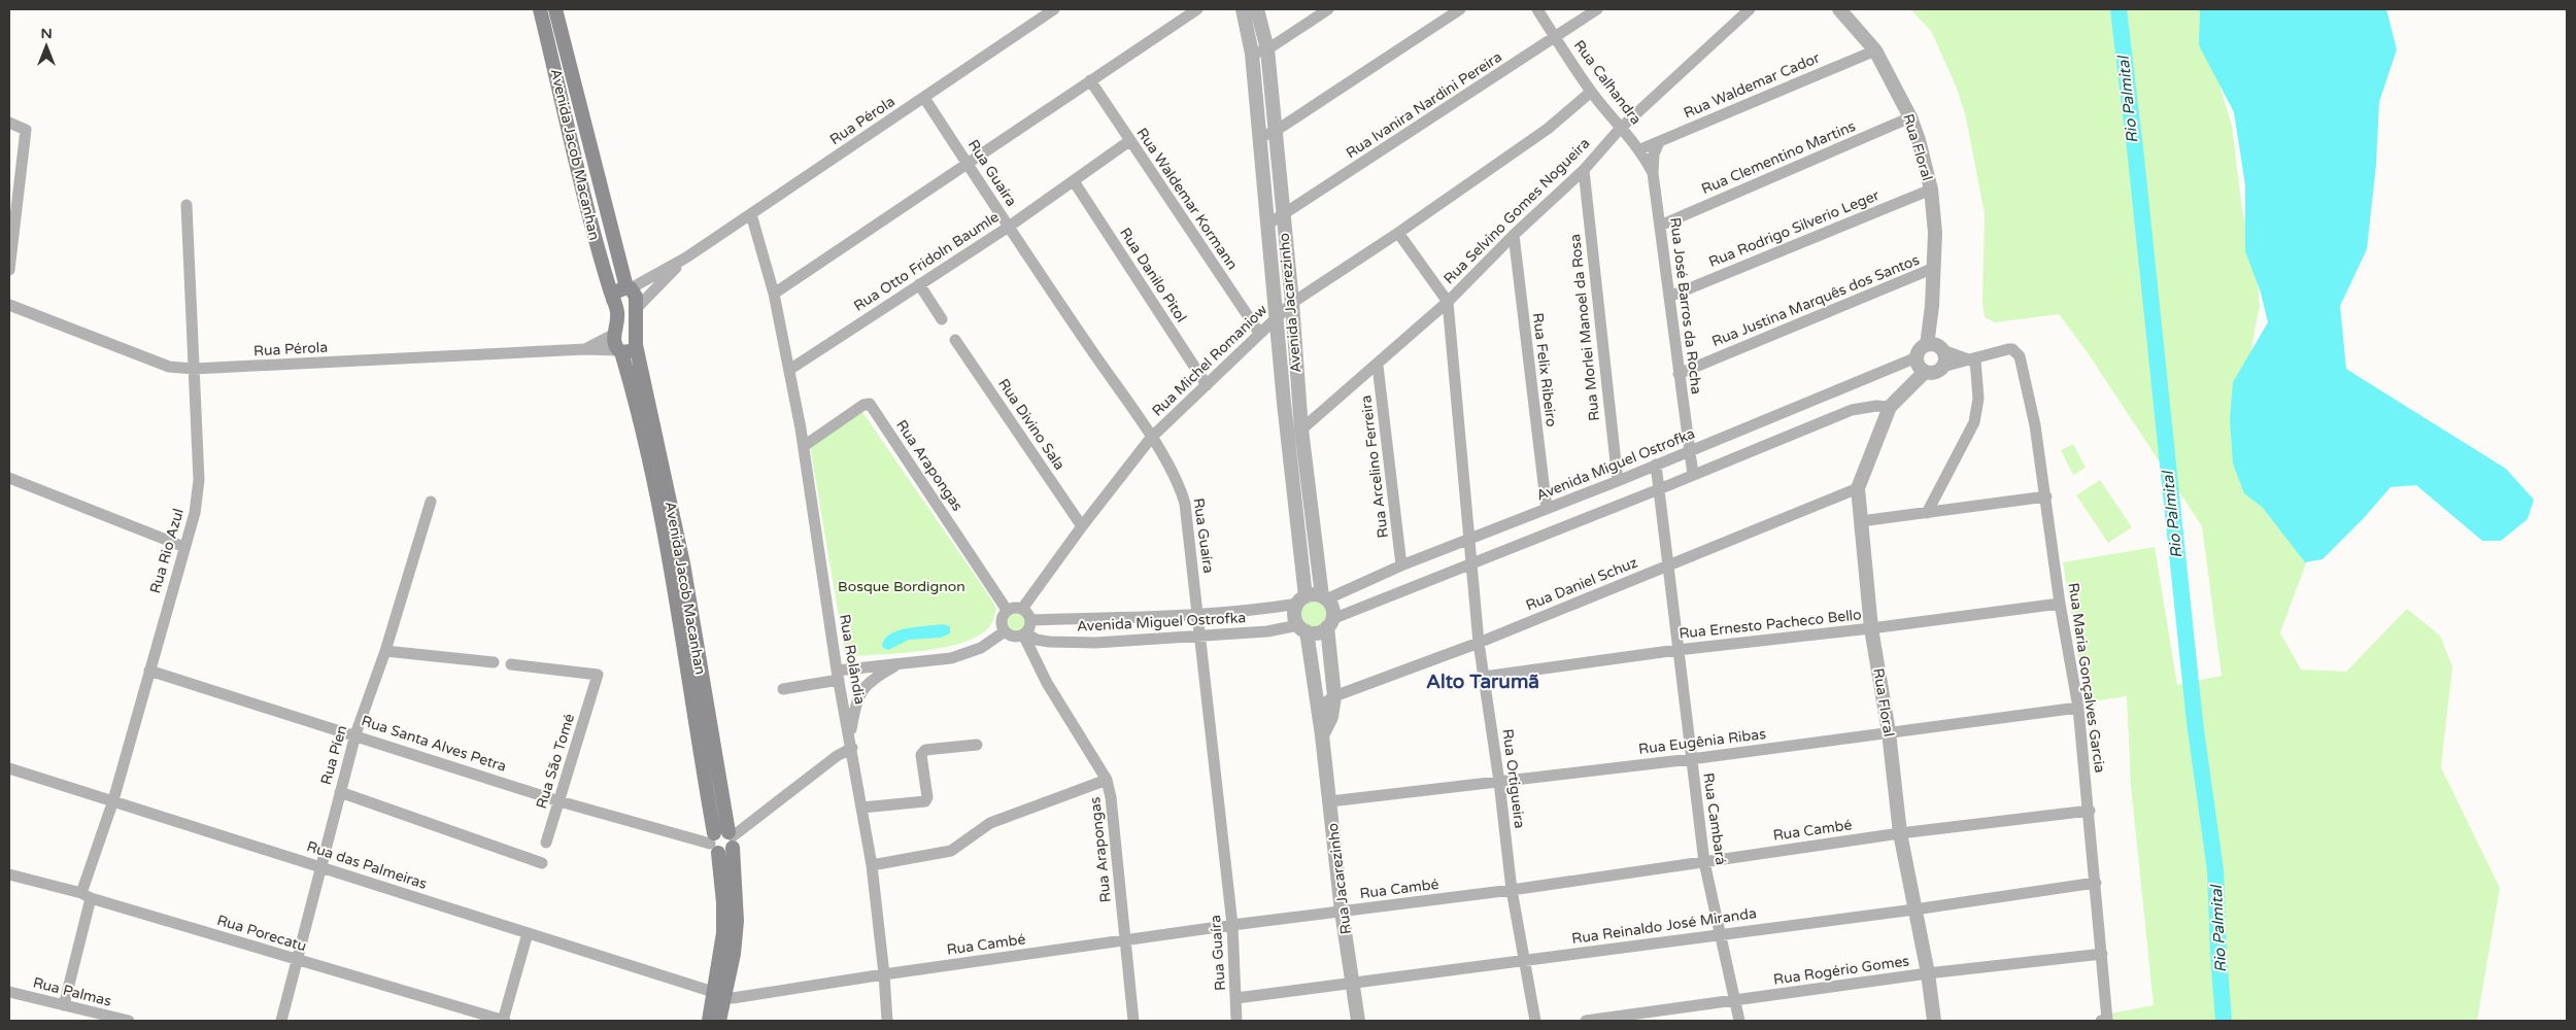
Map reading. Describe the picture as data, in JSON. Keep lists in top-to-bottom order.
{
  "streets": {
    "main road": ["Avenida Jacob Macanhan"],
    "street": [
      "Rua Calhandra",
      "Rua Waldemar Cador",
      "Rua Ivanira Nardini Pereira",
      "Rua Pérola",
      "Rua Floral",
      "Rua Clementino Martins",
      "Rua Guaíra",
      "Rua Waldemar Kormann",
      "Rua Selvino Gomes Nogueira",
      "Rua Rodrigo Silverio Leger",
      "Rua Otto Fridoln Baumle",
      "Rua Danilo Pitol",
      "Rua Justina Marquês dos Santos",
      "Avenida Jacarezinho",
      "Rua José Barros da Rocha",
      "Rua Morlei Manoel da Rosa",
      "Rua Michel Romaniow",
      "Rua Felix Ribeiro",
      "Rua Divino Sala",
      "Avenida Miguel Ostrofka",
      "Rua Arapongas",
      "Rua Arcelino Ferreira",
      "Rua Rio Azul",
      "Rua Daniel Schuz",
      "Rua Ernesto Pacheco Bello",
      "Rua Rolândia",
      "Rua Maria Gonçalves Garcia",
      "Rua Eugênia Ribas",
      "Rua Santa Alves Petra",
      "Rua Píen",
      "Rua São Tomé",
      "Rua Ortigueira",
      "Rua Cambará",
      "Rua Cambé",
      "Rua das Palmeiras",
      "Rua Jacarezinho",
      "Rua Reinaldo José Miranda",
      "Rua Porecatu",
      "Rua Rogério Gomes",
      "Rua Palmas"
    ]
  },
  "crossings": [
    ["Rua Calhandra", "Rua Waldemar Cador"],
    ["Rua Calhandra", "Rua Ivanira Nardini Pereira"],
    ["Rua Calhandra", "Rua Selvino Gomes Nogueira"],
    ["Rua Calhandra", "Rua José Barros da Rocha"],
    ["Rua Calhandra", "Rua Michel Romaniow"],
    ["Rua Waldemar Cador", "Rua Floral"],
    ["Rua Waldemar Cador", "Rua José Barros da Rocha"],
    ["Rua Ivanira Nardini Pereira", "Avenida Jacarezinho"],
    ["Rua Pérola", "Avenida Jacob Macanhan"],
    ["Rua Pérola", "Rua Guaíra"],
    ["Rua Pérola", "Rua Rio Azul"],
    ["Rua Pérola", "Rua Rolândia"],
    ["Rua Floral", "Rua Clementino Martins"],
    ["Rua Floral", "Rua Rodrigo Silverio Leger"],
    ["Rua Floral", "Rua Justina Marquês dos Santos"],
    ["Rua Floral", "Avenida Miguel Ostrofka"],
    ["Rua Floral", "Rua Daniel Schuz"],
    ["Rua Floral", "Rua Ernesto Pacheco Bello"],
    ["Rua Floral", "Rua Eugênia Ribas"],
    ["Rua Floral", "Rua Cambé"],
    ["Rua Floral", "Rua Reinaldo José Miranda"],
    ["Rua Floral", "Rua Rogério Gomes"],
    ["Avenida Jacob Macanhan", "Rua Santa Alves Petra"],
    ["Avenida Jacob Macanhan", "Rua Cambé"],
    ["Avenida Jacob Macanhan", "Rua das Palmeiras"],
    ["Rua Clementino Martins", "Rua José Barros da Rocha"],
    ["Rua Guaíra", "Rua Otto Fridoln Baumle"],
    ["Rua Guaíra", "Rua Michel Romaniow"],
    ["Rua Guaíra", "Avenida Miguel Ostrofka"],
    ["Rua Guaíra", "Rua Cambé"],
    ["Rua Guaíra", "Rua Reinaldo José Miranda"],
    ["Rua Waldemar Kormann", "Rua Otto Fridoln Baumle"],
    ["Rua Waldemar Kormann", "Rua Michel Romaniow"],
    ["Rua Selvino Gomes Nogueira", "Avenida Jacarezinho"],
    ["Rua Selvino Gomes Nogueira", "Rua Morlei Manoel da Rosa"],
    ["Rua Selvino Gomes Nogueira", "Rua Felix Ribeiro"],
    ["Rua Selvino Gomes Nogueira", "Rua Arcelino Ferreira"],
    ["Rua Selvino Gomes Nogueira", "Rua Ortigueira"],
    ["Rua Rodrigo Silverio Leger", "Rua José Barros da Rocha"],
    ["Rua Otto Fridoln Baumle", "Rua Danilo Pitol"],
    ["Rua Otto Fridoln Baumle", "Rua Rolândia"],
    ["Rua Danilo Pitol", "Rua Michel Romaniow"],
    ["Rua Justina Marquês dos Santos", "Rua José Barros da Rocha"],
    ["Avenida Jacarezinho", "Rua Michel Romaniow"],
    ["Avenida Jacarezinho", "Avenida Miguel Ostrofka"],
    ["Avenida Jacarezinho", "Rua Jacarezinho"],
    ["Rua José Barros da Rocha", "Avenida Miguel Ostrofka"],
    ["Rua Morlei Manoel da Rosa", "Avenida Miguel Ostrofka"],
    ["Rua Michel Romaniow", "Rua Divino Sala"],
    ["Rua Michel Romaniow", "Avenida Miguel Ostrofka"],
    ["Rua Michel Romaniow", "Rua Arapongas"],
    ["Rua Felix Ribeiro", "Avenida Miguel Ostrofka"],
    ["Avenida Miguel Ostrofka", "Rua Arapongas"],
    ["Avenida Miguel Ostrofka", "Rua Arcelino Ferreira"],
    ["Avenida Miguel Ostrofka", "Rua Ortigueira"],
    ["Avenida Miguel Ostrofka", "Rua Cambará"],
    ["Avenida Miguel Ostrofka", "Rua Jacarezinho"],
    ["Rua Arapongas", "Rua Rolândia"],
    ["Rua Arapongas", "Rua Cambé"],
    ["Rua Rio Azul", "Rua Santa Alves Petra"],
    ["Rua Rio Azul", "Rua das Palmeiras"],
    ["Rua Rio Azul", "Rua Porecatu"],
    ["Rua Rio Azul", "Rua Palmas"],
    ["Rua Daniel Schuz", "Rua Ortigueira"],
    ["Rua Daniel Schuz", "Rua Cambará"],
    ["Rua Daniel Schuz", "Rua Jacarezinho"],
    ["Rua Ernesto Pacheco Bello", "Rua Maria Gonçalves Garcia"],
    ["Rua Ernesto Pacheco Bello", "Rua Ortigueira"],
    ["Rua Ernesto Pacheco Bello", "Rua Cambará"],
    ["Rua Rolândia", "Rua Cambé"],
    ["Rua Maria Gonçalves Garcia", "Rua Eugênia Ribas"],
    ["Rua Maria Gonçalves Garcia", "Rua Cambé"],
    ["Rua Maria Gonçalves Garcia", "Rua Reinaldo José Miranda"],
    ["Rua Maria Gonçalves Garcia", "Rua Rogério Gomes"],
    ["Rua Eugênia Ribas", "Rua Ortigueira"],
    ["Rua Eugênia Ribas", "Rua Cambará"],
    ["Rua Eugênia Ribas", "Rua Jacarezinho"],
    ["Rua Santa Alves Petra", "Rua Píen"],
    ["Rua Santa Alves Petra", "Rua São Tomé"],
    ["Rua Píen", "Rua das Palmeiras"],
    ["Rua Píen", "Rua Porecatu"],
    ["Rua Ortigueira", "Rua Cambé"],
    ["Rua Ortigueira", "Rua Reinaldo José Miranda"],
    ["Rua Cambará", "Rua Cambé"],
    ["Rua Cambará", "Rua Reinaldo José Miranda"],
    ["Rua Cambará", "Rua Rogério Gomes"],
    ["Rua Cambé", "Rua das Palmeiras"],
    ["Rua Cambé", "Rua Jacarezinho"],
    ["Rua Jacarezinho", "Rua Reinaldo José Miranda"]
  ],
  "districts": ["Alto Tarumã"],
  "water": ["Rio Palmital"],
  "parks": ["Bosque Bordignon"],
  "north": "top"
}
